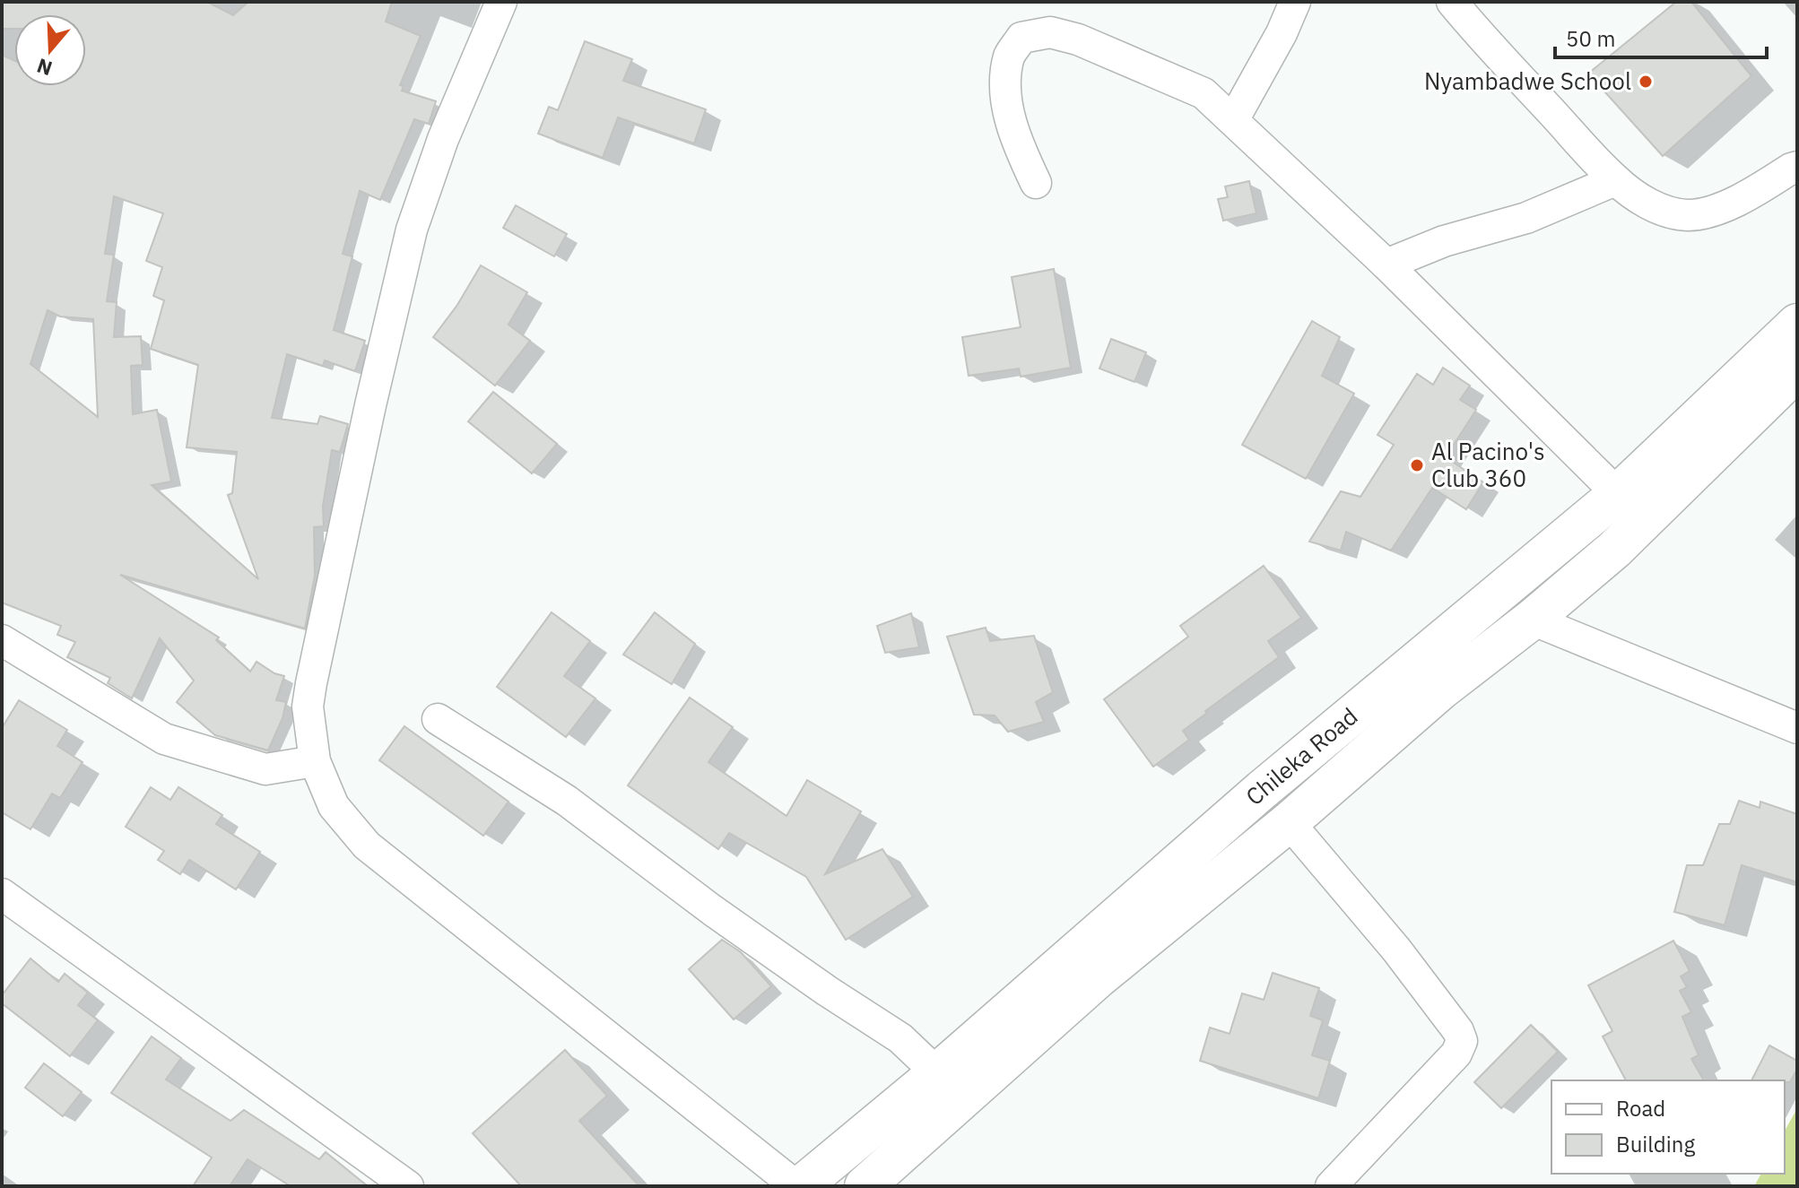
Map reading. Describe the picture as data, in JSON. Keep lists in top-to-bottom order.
{
  "streets": {
    "highway": ["Chileka Road"]
  },
  "places": ["Nyambadwe School", "Al Pacino's Club 360"],
  "legend": ["Road", "Building"],
  "scale_bar": "50 m",
  "north": "bottom"
}
